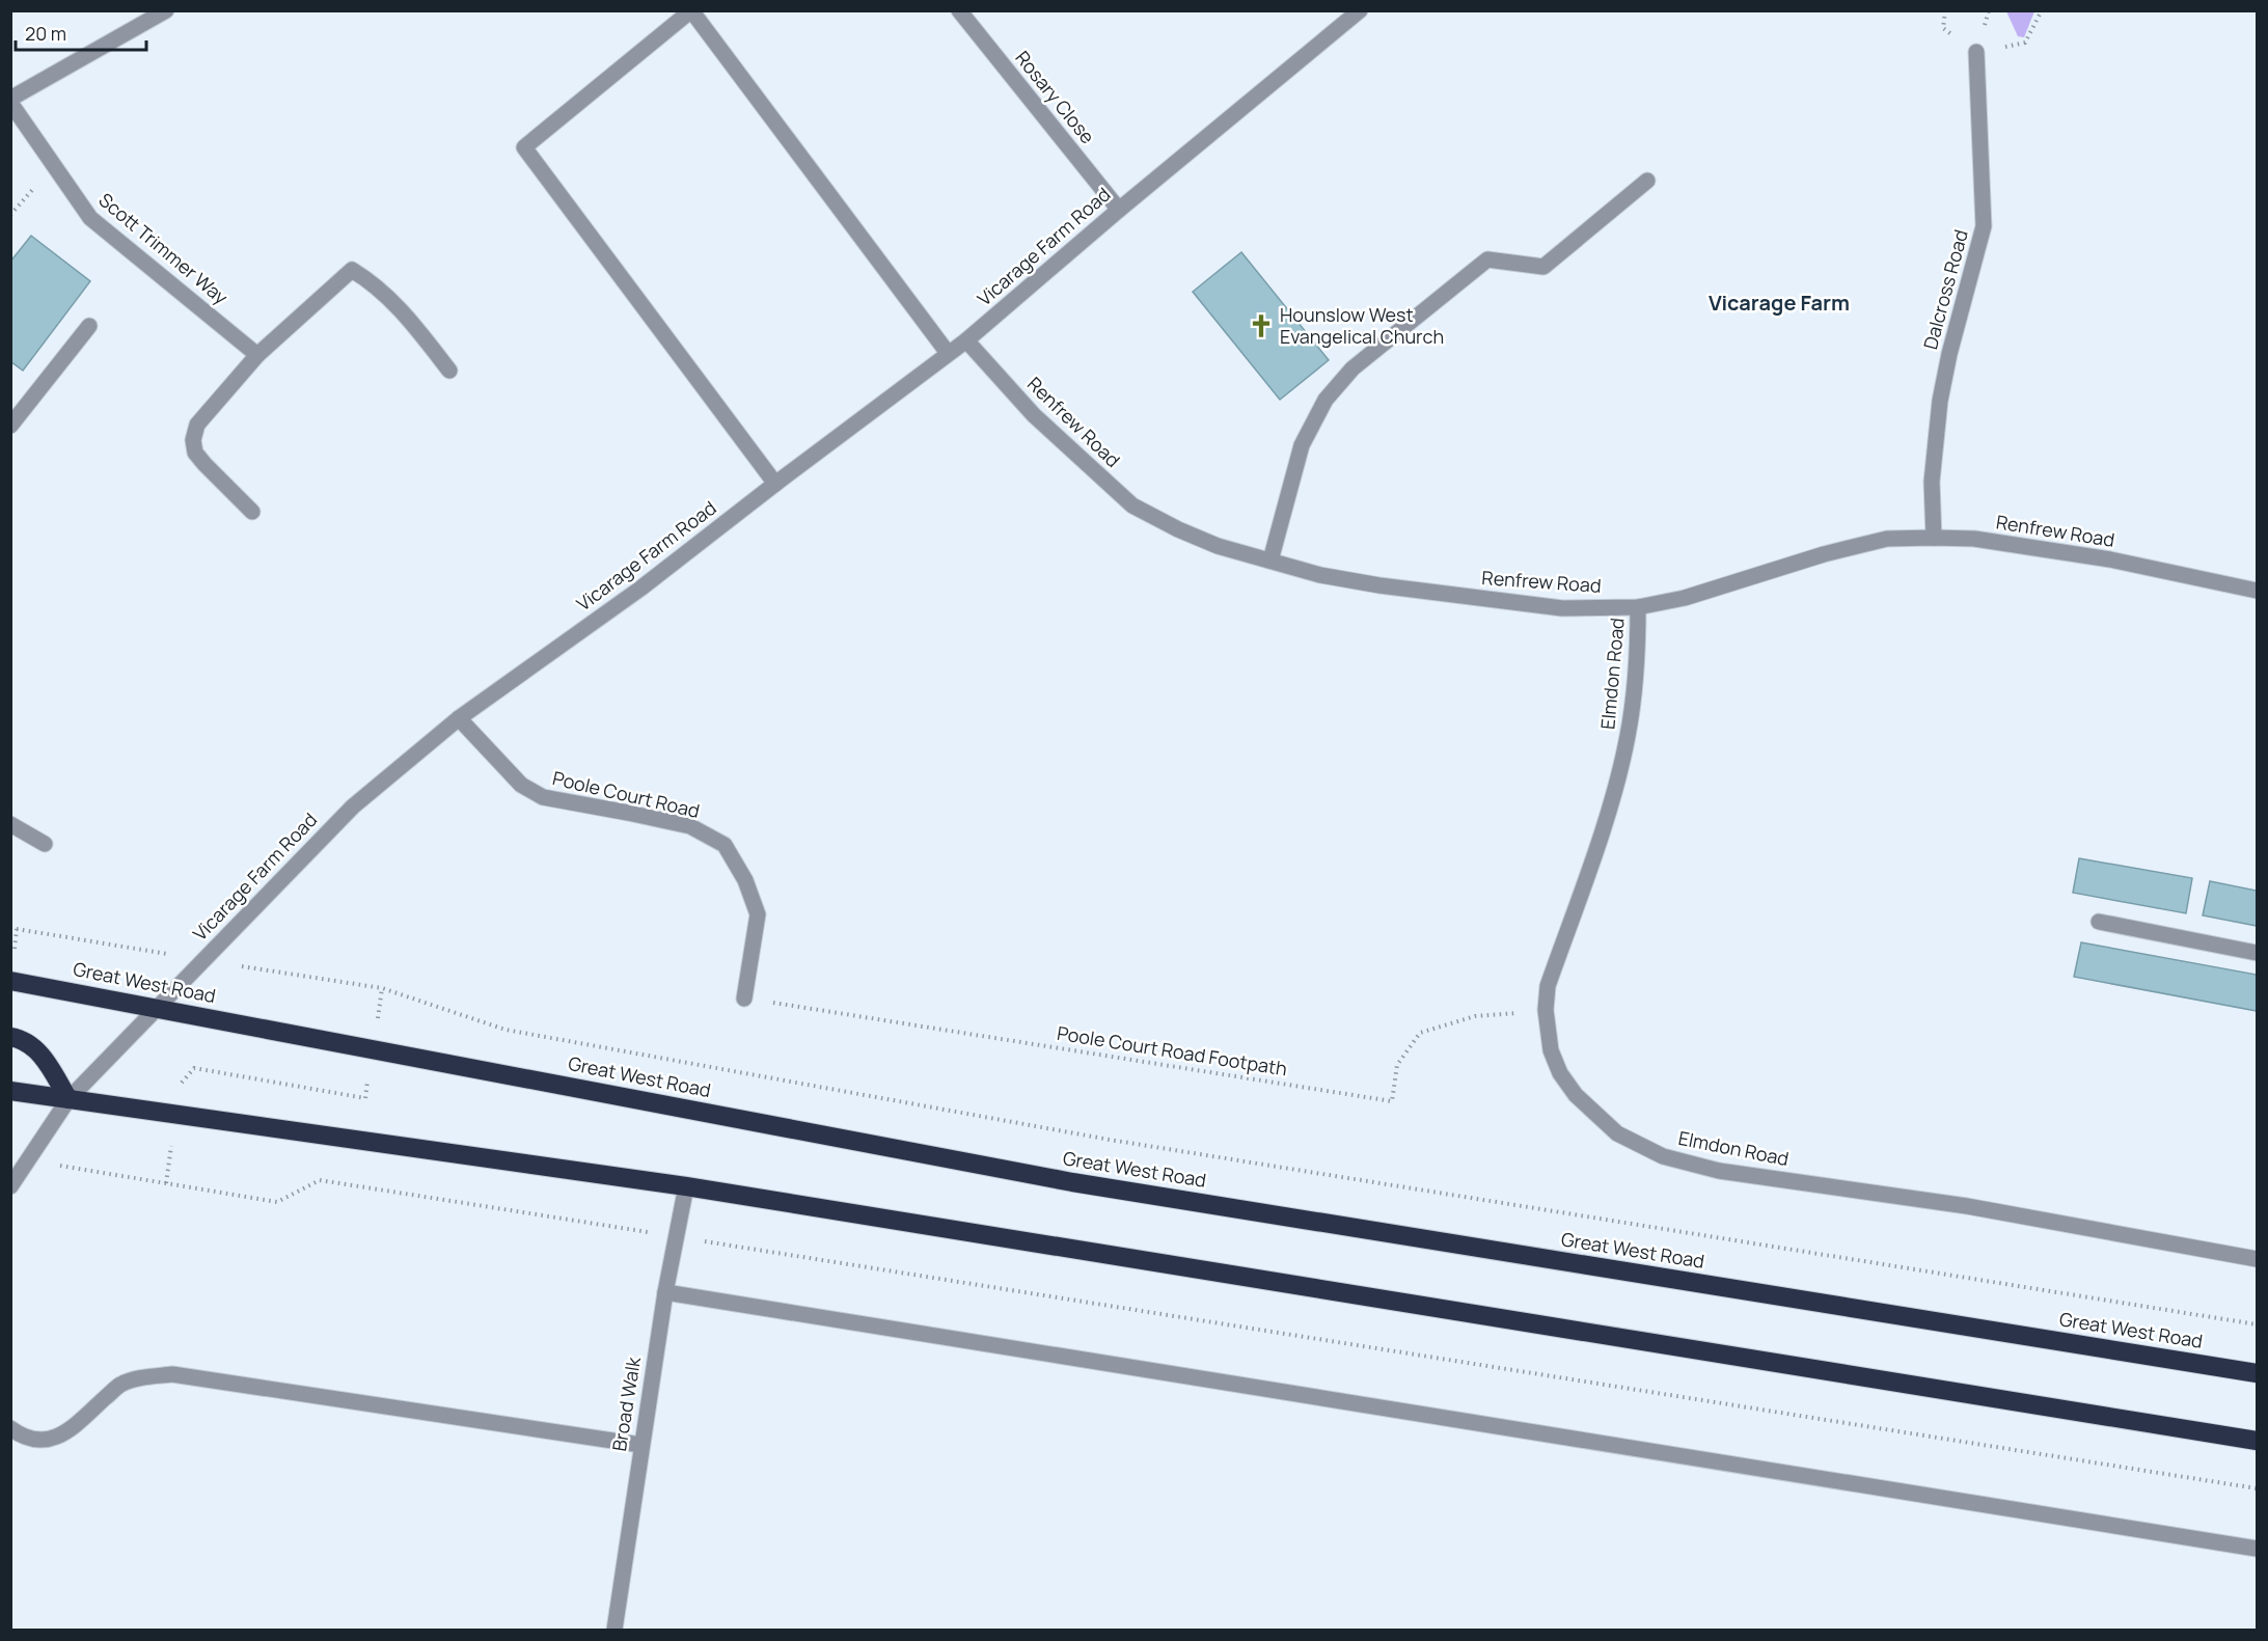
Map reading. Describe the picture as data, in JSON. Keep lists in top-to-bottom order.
{
  "streets": {
    "highway": ["Great West Road"],
    "street": [
      "Rosary Close",
      "Vicarage Farm Road",
      "Scott Trimmer Way",
      "Dalcross Road",
      "Renfrew Road",
      "Elmdon Road",
      "Poole Court Road",
      "Broad Walk"
    ],
    "path": ["Poole Court Road Footpath"]
  },
  "crossings": [
    ["Rosary Close", "Vicarage Farm Road"],
    ["Vicarage Farm Road", "Renfrew Road"],
    ["Vicarage Farm Road", "Poole Court Road"],
    ["Vicarage Farm Road", "Great West Road"],
    ["Dalcross Road", "Renfrew Road"],
    ["Renfrew Road", "Elmdon Road"],
    ["Elmdon Road", "Poole Court Road Footpath"],
    ["Poole Court Road", "Poole Court Road Footpath"]
  ],
  "districts": ["Vicarage Farm"],
  "places": {
    "church": ["Hounslow West Evangelical Church"]
  },
  "scale_bar": "20 m"
}
